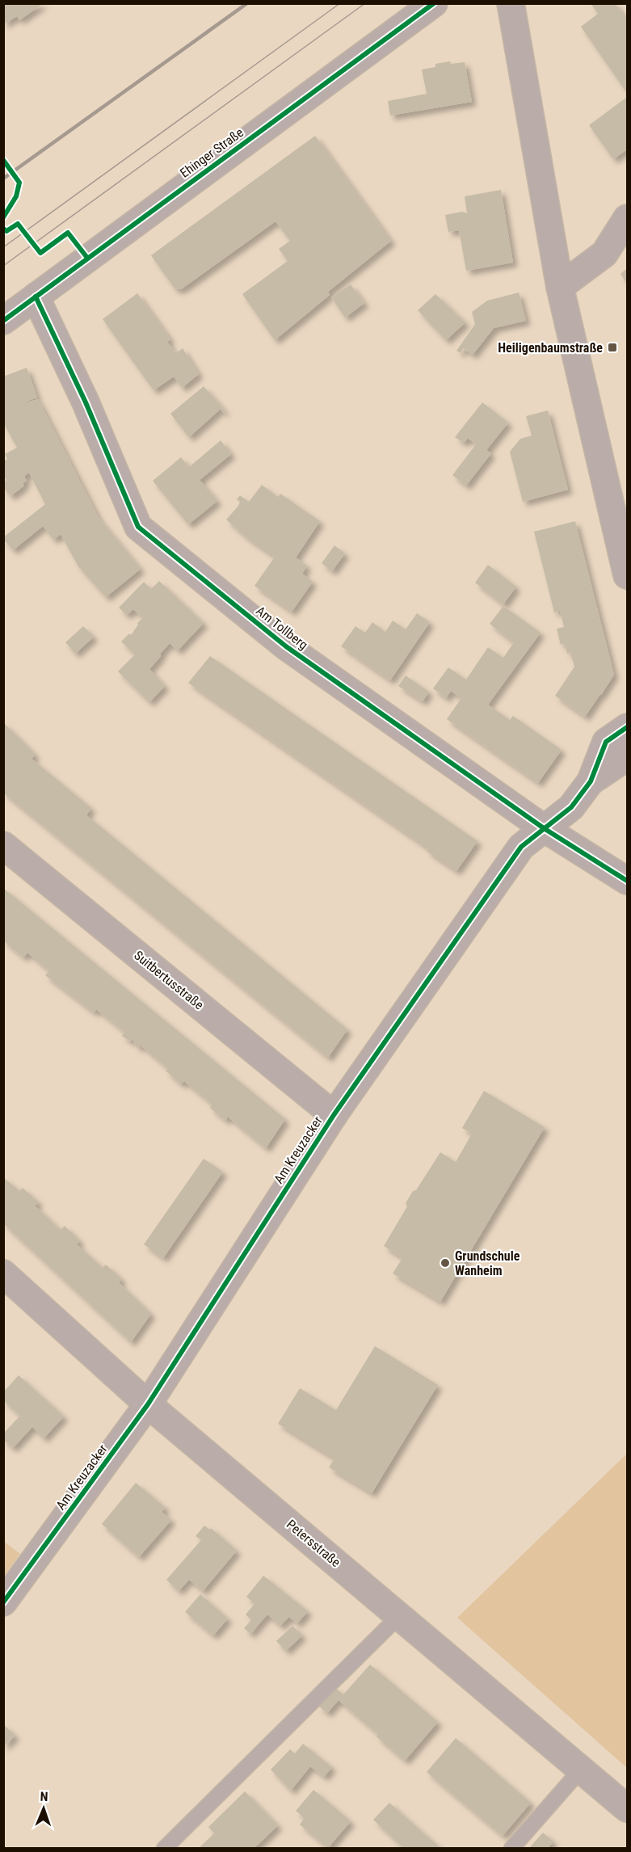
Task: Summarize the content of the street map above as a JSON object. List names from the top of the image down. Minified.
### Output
{"streets":{"street":["Ehinger Straße","Am Tollberg","Suitbertusstraße","Am Kreuzacker","Petersstraße"]},"crossings":[["Ehinger Straße","Am Tollberg"],["Am Tollberg","Am Kreuzacker"],["Suitbertusstraße","Am Kreuzacker"],["Am Kreuzacker","Petersstraße"]],"places":{"transit":["Heiligenbaumstraße"],"other":["Grundschule Wanheim"]},"north":"top"}
